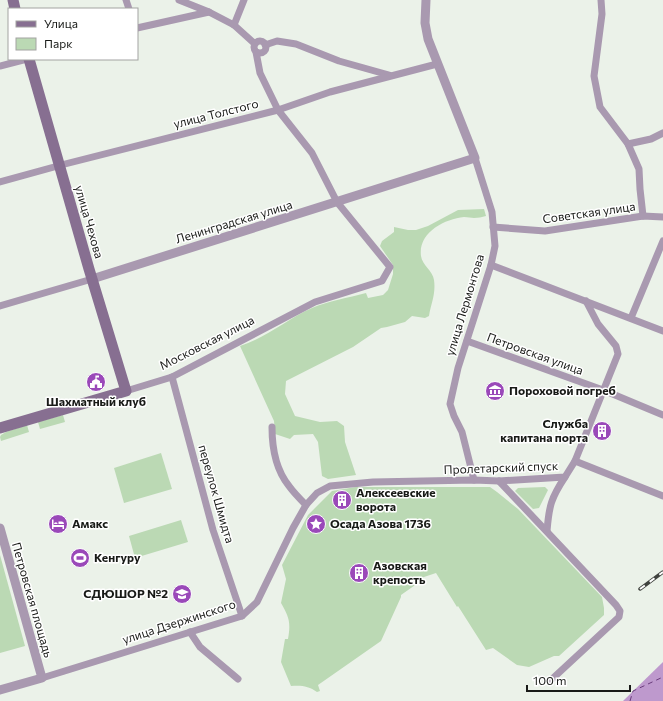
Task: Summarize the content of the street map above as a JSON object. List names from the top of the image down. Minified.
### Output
{"streets":{"main road":["улица Чехова","Московская улица"],"street":["улица Толстого","Советская улица","Ленинградская улица","улица Лермонтова","Петровская улица","Пролетарский спуск","переулок Шмидта","Петровская площадь","улица Дзержинского"]},"crossings":[["улица Толстого","улица Чехова"],["улица Толстого","улица Лермонтова"],["Советская улица","улица Лермонтова"],["улица Чехова","Ленинградская улица"],["улица Чехова","Московская улица"],["Ленинградская улица","улица Лермонтова"],["Ленинградская улица","Московская улица"],["улица Лермонтова","Петровская улица"],["улица Лермонтова","Пролетарский спуск"],["Московская улица","переулок Шмидта"],["Пролетарский спуск","улица Дзержинского"],["переулок Шмидта","улица Дзержинского"],["Петровская площадь","улица Дзержинского"]],"places":{"public building":["Шахматный клуб"],"museum":["Пороховой погреб"],"building":["Служба капитана порта","Алексеевские ворота","Азовская крепость"],"hotel":["Амакс"],"place":["Осада Азова 1736"],"sports":["Кенгуру"],"school or university":["СДЮШОР №2"]},"legend":["Улица","Парк"],"scale_bar":"100 m"}
